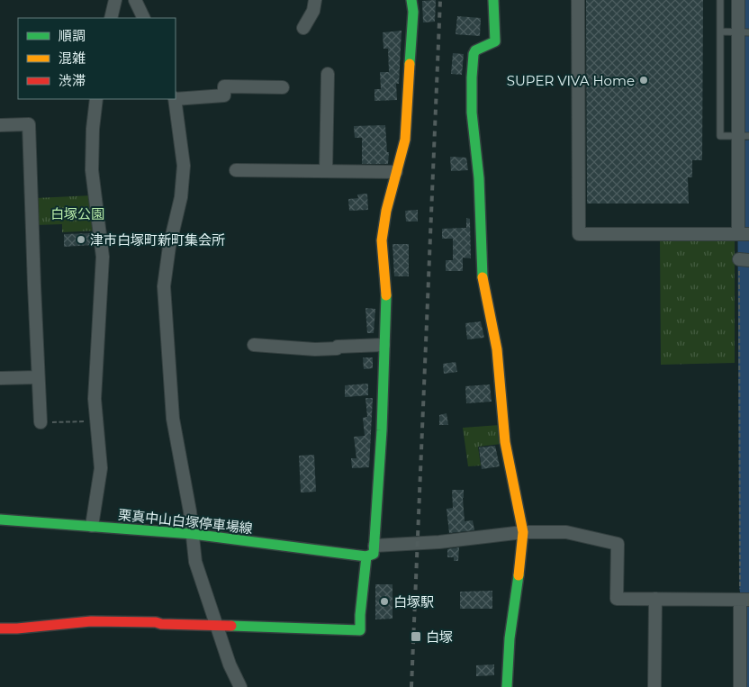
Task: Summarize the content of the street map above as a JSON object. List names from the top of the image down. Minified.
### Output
{"streets":{"street":["栗真中山白塚停車場線"]},"parks":["白塚公園"],"places":{"other":["SUPER VIVA Home","津市白塚町新町集会所","白塚駅"],"transit":["白塚"]},"legend":["順調","混雑","渋滞"]}
